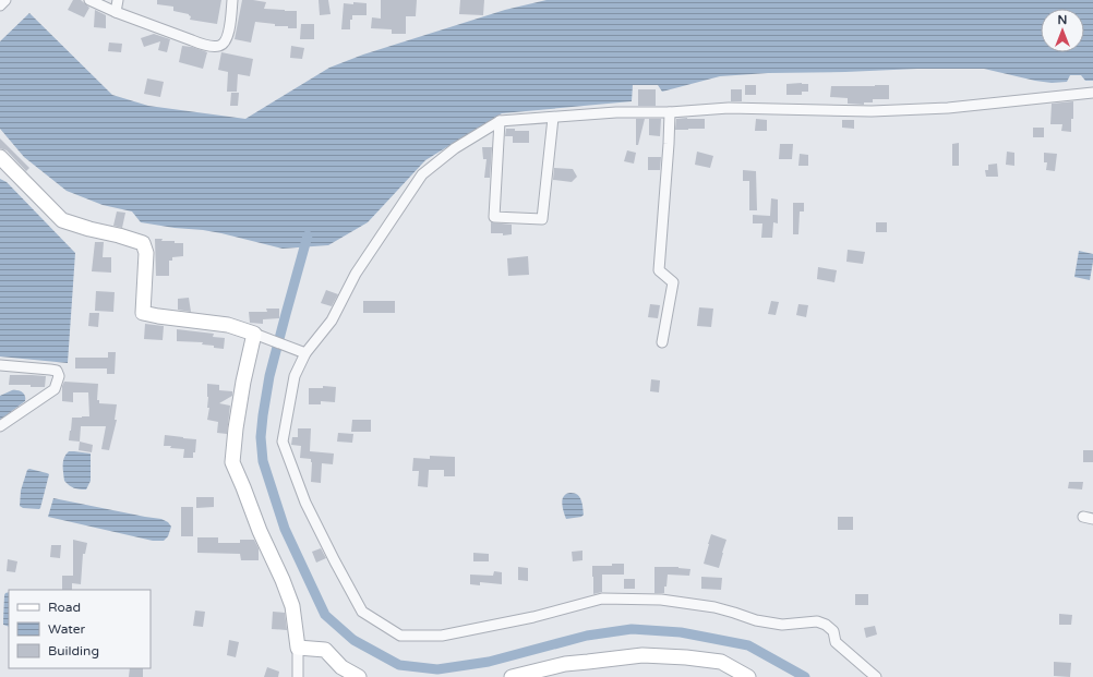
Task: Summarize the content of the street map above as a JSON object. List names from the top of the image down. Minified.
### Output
{"legend":["Road","Water","Building"],"north":"top"}
